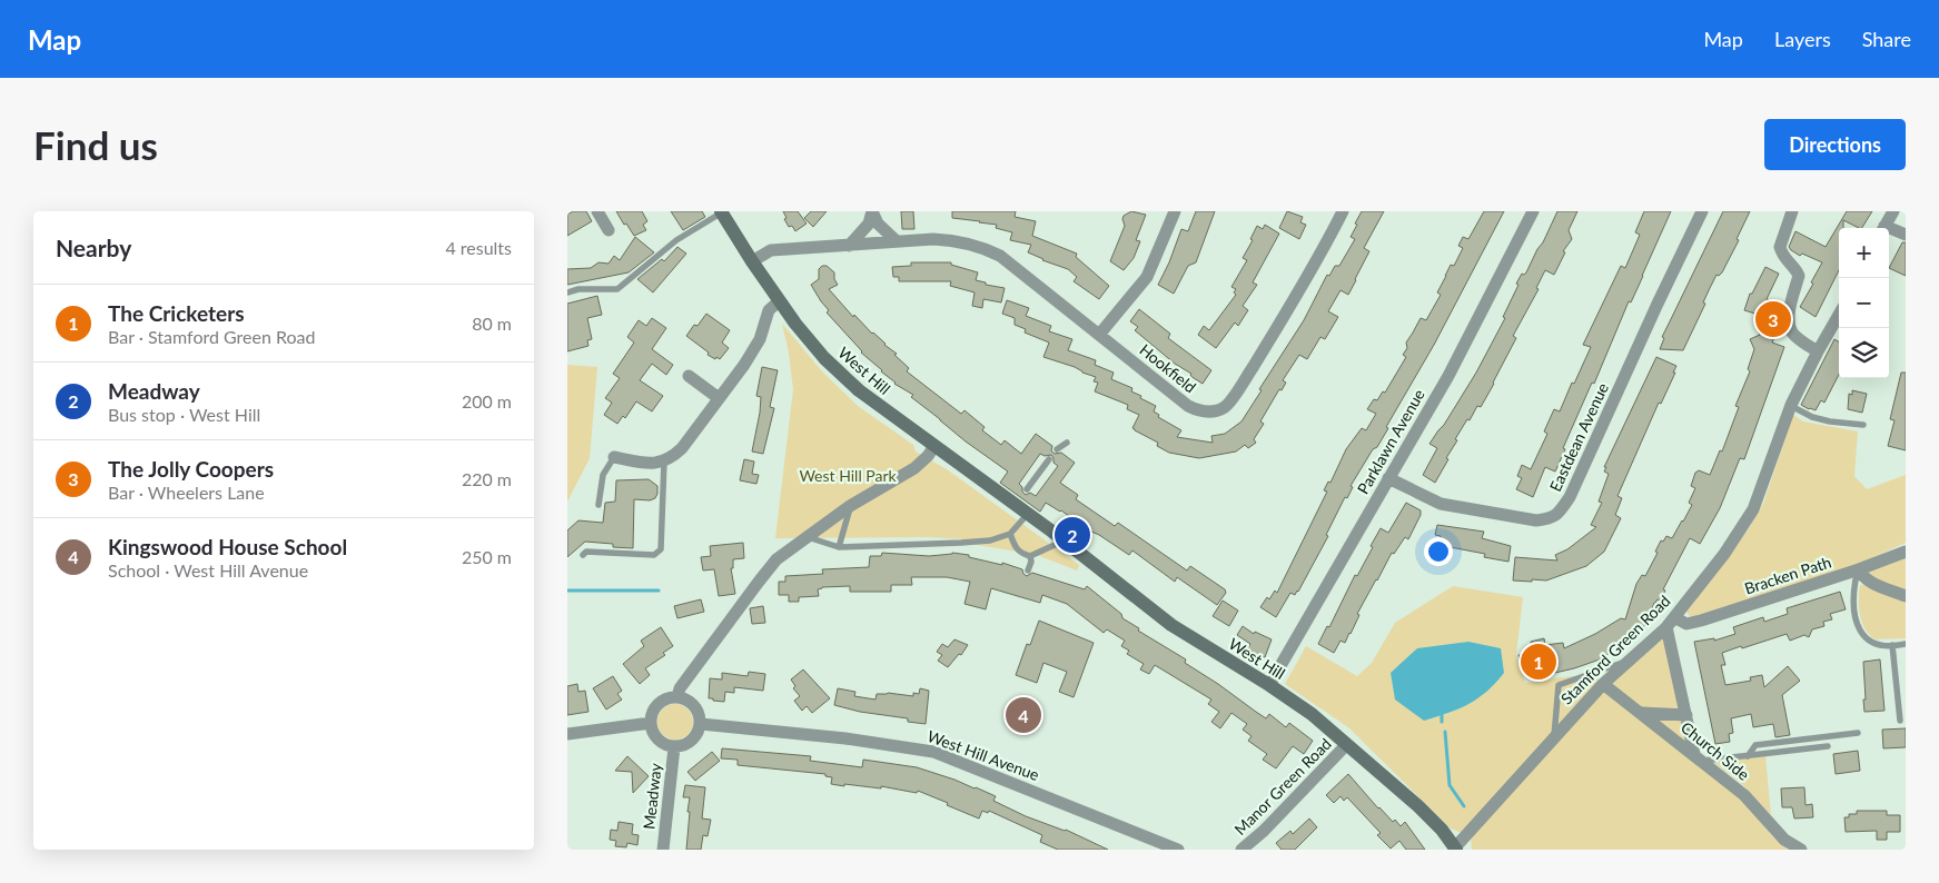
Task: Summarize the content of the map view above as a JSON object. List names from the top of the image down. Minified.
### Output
{"streets":{"main road":["West Hill"],"street":["Hookfield","Eastdean Avenue","Parklawn Avenue","Bracken Path","Stamford Green Road","Church Side","West Hill Avenue","Manor Green Road","Meadway"]},"crossings":[["Hookfield","West Hill"],["West Hill","Parklawn Avenue"],["West Hill","Stamford Green Road"],["West Hill","Manor Green Road"],["Eastdean Avenue","Parklawn Avenue"],["Bracken Path","Stamford Green Road"],["Stamford Green Road","Church Side"],["West Hill Avenue","Meadway"]],"parks":["West Hill Park"],"page":{"header":"Map","nav":["Map","Layers","Share"],"buttons":"Directions","title":"Find us","heading":["Nearby","4 results"],"map_buttons":["+","−"],"list":[{"mark":"1","name":"The Cricketers","note":"Bar · Stamford Green Road","value":"80 m"},{"mark":"2","name":"Meadway","note":"Bus stop · West Hill","value":"200 m"},{"mark":"3","name":"The Jolly Coopers","note":"Bar · Wheelers Lane","value":"220 m"},{"mark":"4","name":"Kingswood House School","note":"School · West Hill Avenue","value":"250 m"}],"pins":["3","2","1","4"]}}
